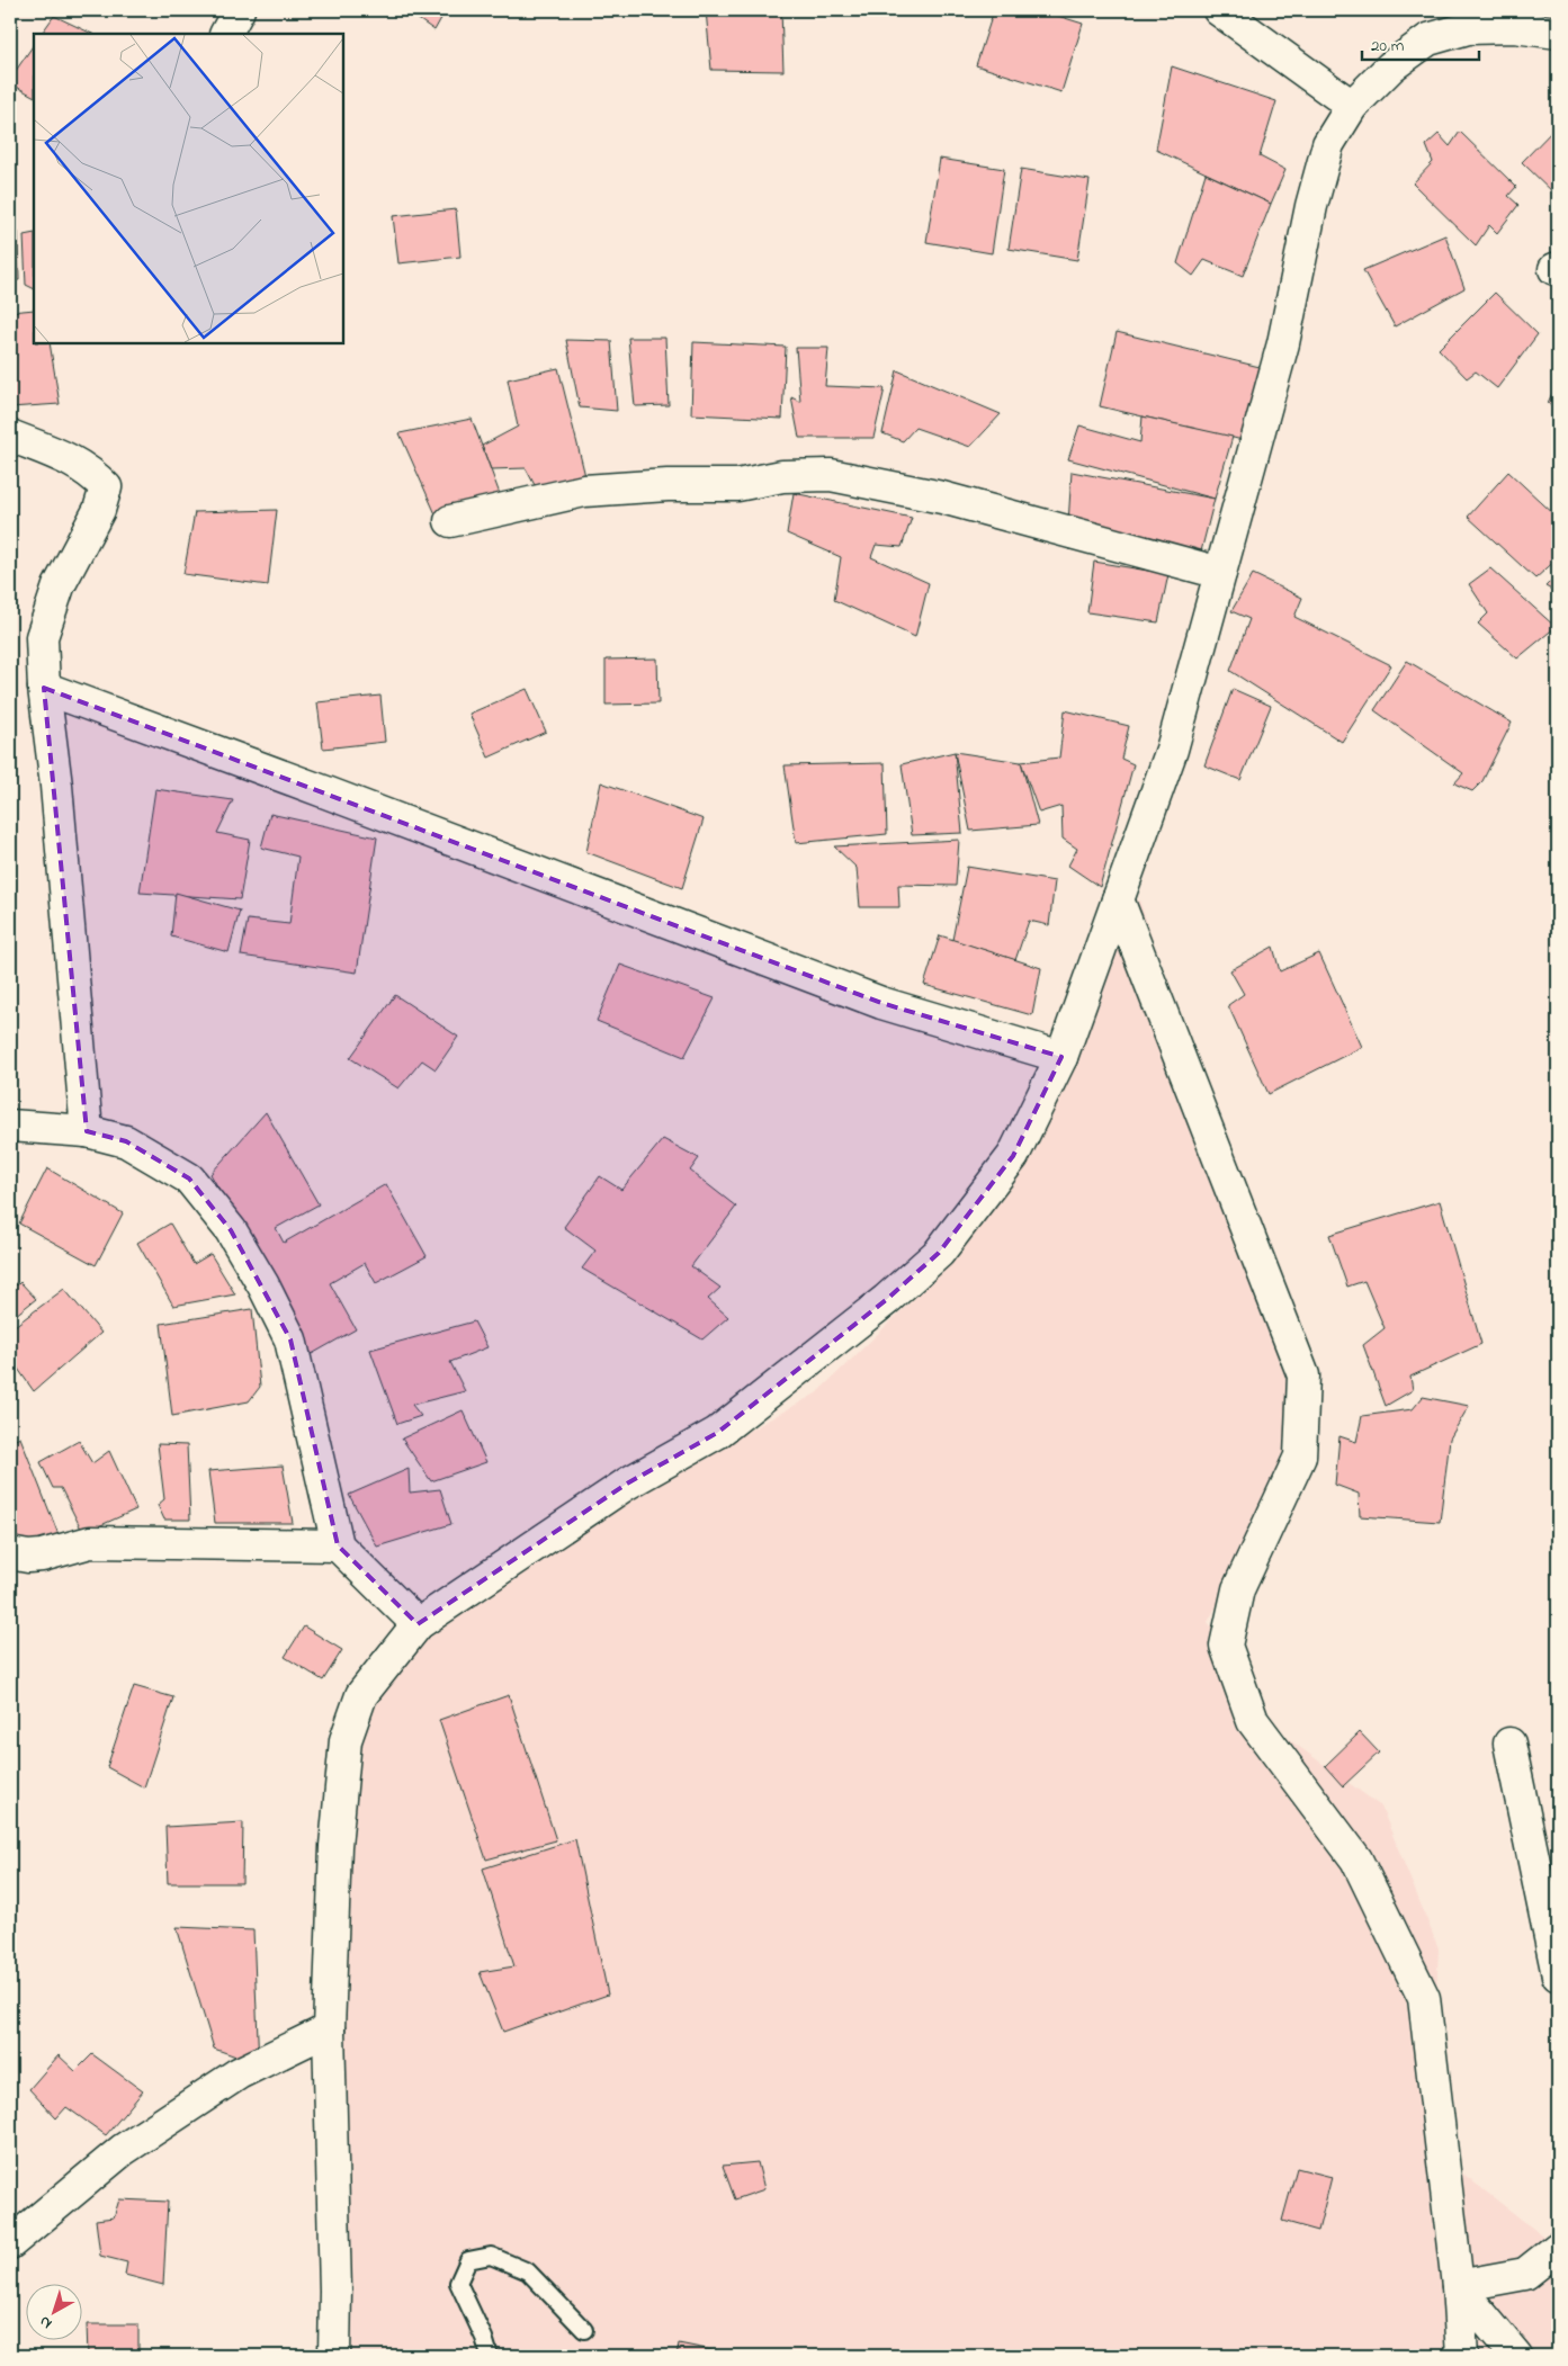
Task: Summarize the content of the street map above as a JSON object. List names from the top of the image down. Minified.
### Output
{"scale_bar":"20 m","north":"bottom left"}
